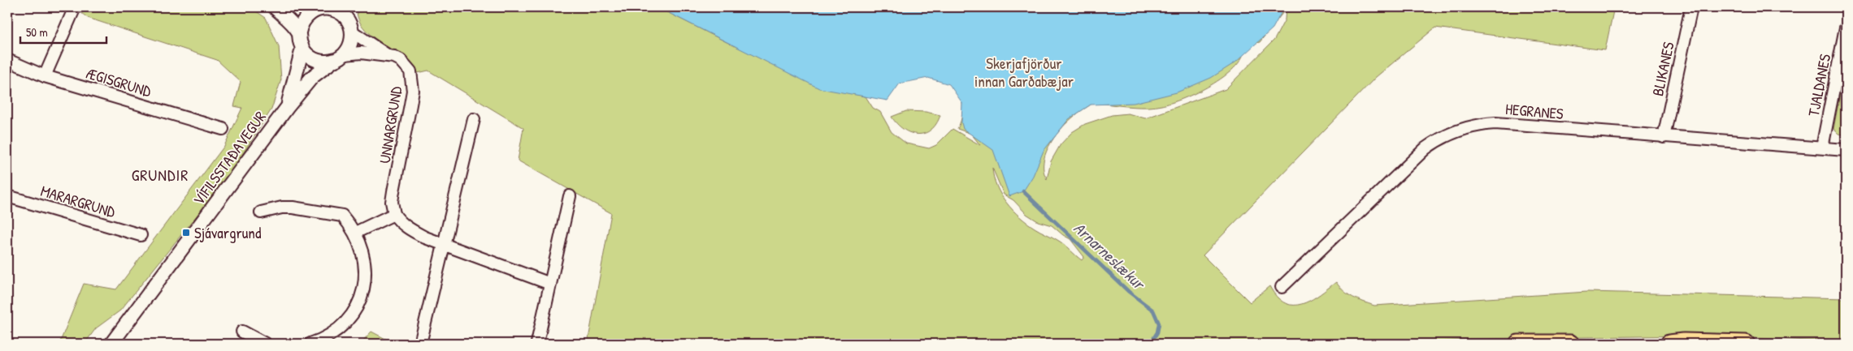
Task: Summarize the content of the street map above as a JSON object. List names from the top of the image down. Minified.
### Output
{"streets":{"street":["BLIKANES","ÆGISGRUND","TJALDANES","HEGRANES","UNNARGRUND","VÍFILSSTAÐAVEGUR","MARARGRUND"]},"crossings":[["BLIKANES","HEGRANES"],["TJALDANES","HEGRANES"],["UNNARGRUND","VÍFILSSTAÐAVEGUR"]],"districts":["GRUNDIR"],"water":["Arnarneslækur"],"parks":["Skerjafjörður innan Garðabæjar"],"places":{"transit":["Sjávargrund"]},"scale_bar":"50 m"}
